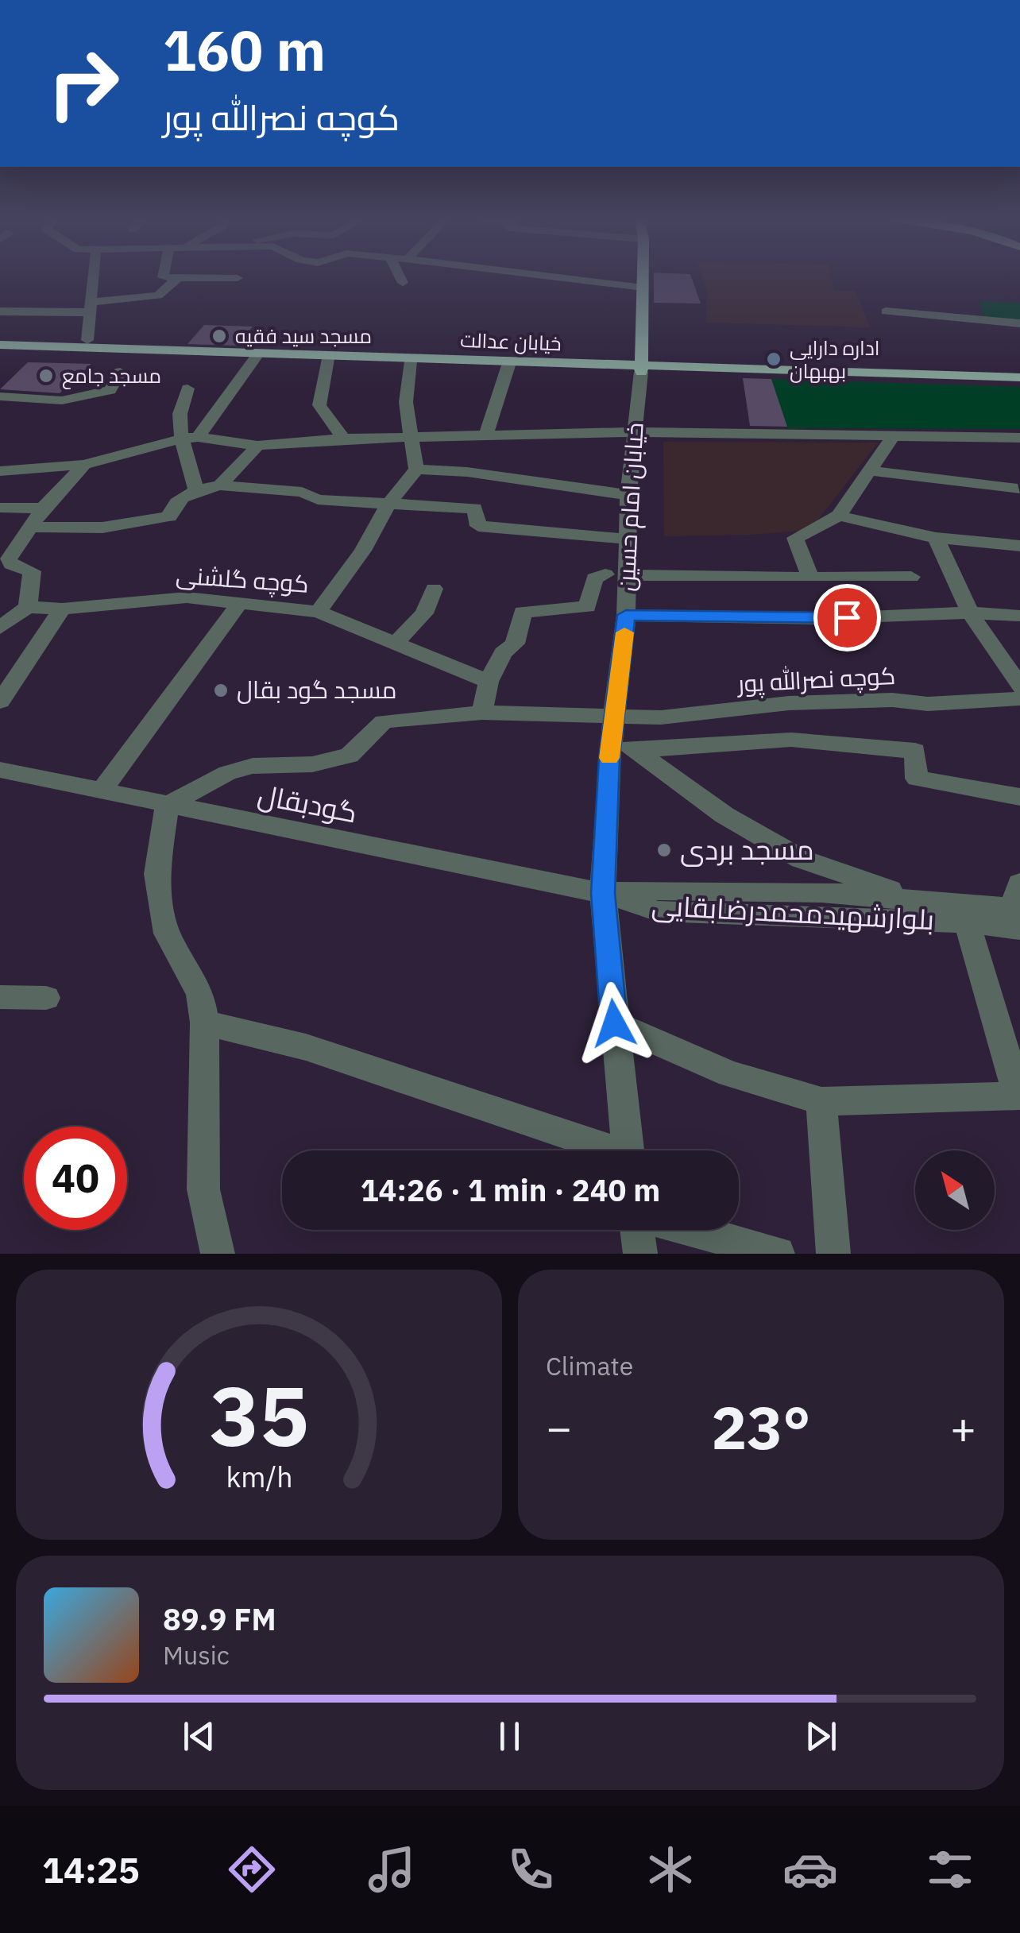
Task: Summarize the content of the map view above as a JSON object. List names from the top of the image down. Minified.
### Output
{"streets":{"main road":["خیابان عدالت"],"street":["خیابان امام حسین","کوچه گلشنی","کوچه نصرالله پور","گودبقال","بلوارشهیدمحمدرضابقایی"]},"crossings":[["خیابان عدالت","خیابان امام حسین"],["خیابان امام حسین","کوچه نصرالله پور"],["خیابان امام حسین","گودبقال"],["خیابان امام حسین","بلوارشهیدمحمدرضابقایی"],["گودبقال","بلوارشهیدمحمدرضابقایی"]],"places":["مسجد سید فقیه","اداره دارایی بهبهان","مسجد جامع","مسجد گود بقال","مسجد بردی"],"north":"top left","page":{"turn":["160 m","کوچه نصرالله پور"],"limit":"40","trip":"14:26 · 1 min · 240 m","tile":"Climate","heat":["−","23°","+"],"song":["89.9 FM","Music"],"tabs":"14:25","gauge":["35","km/h"]}}
